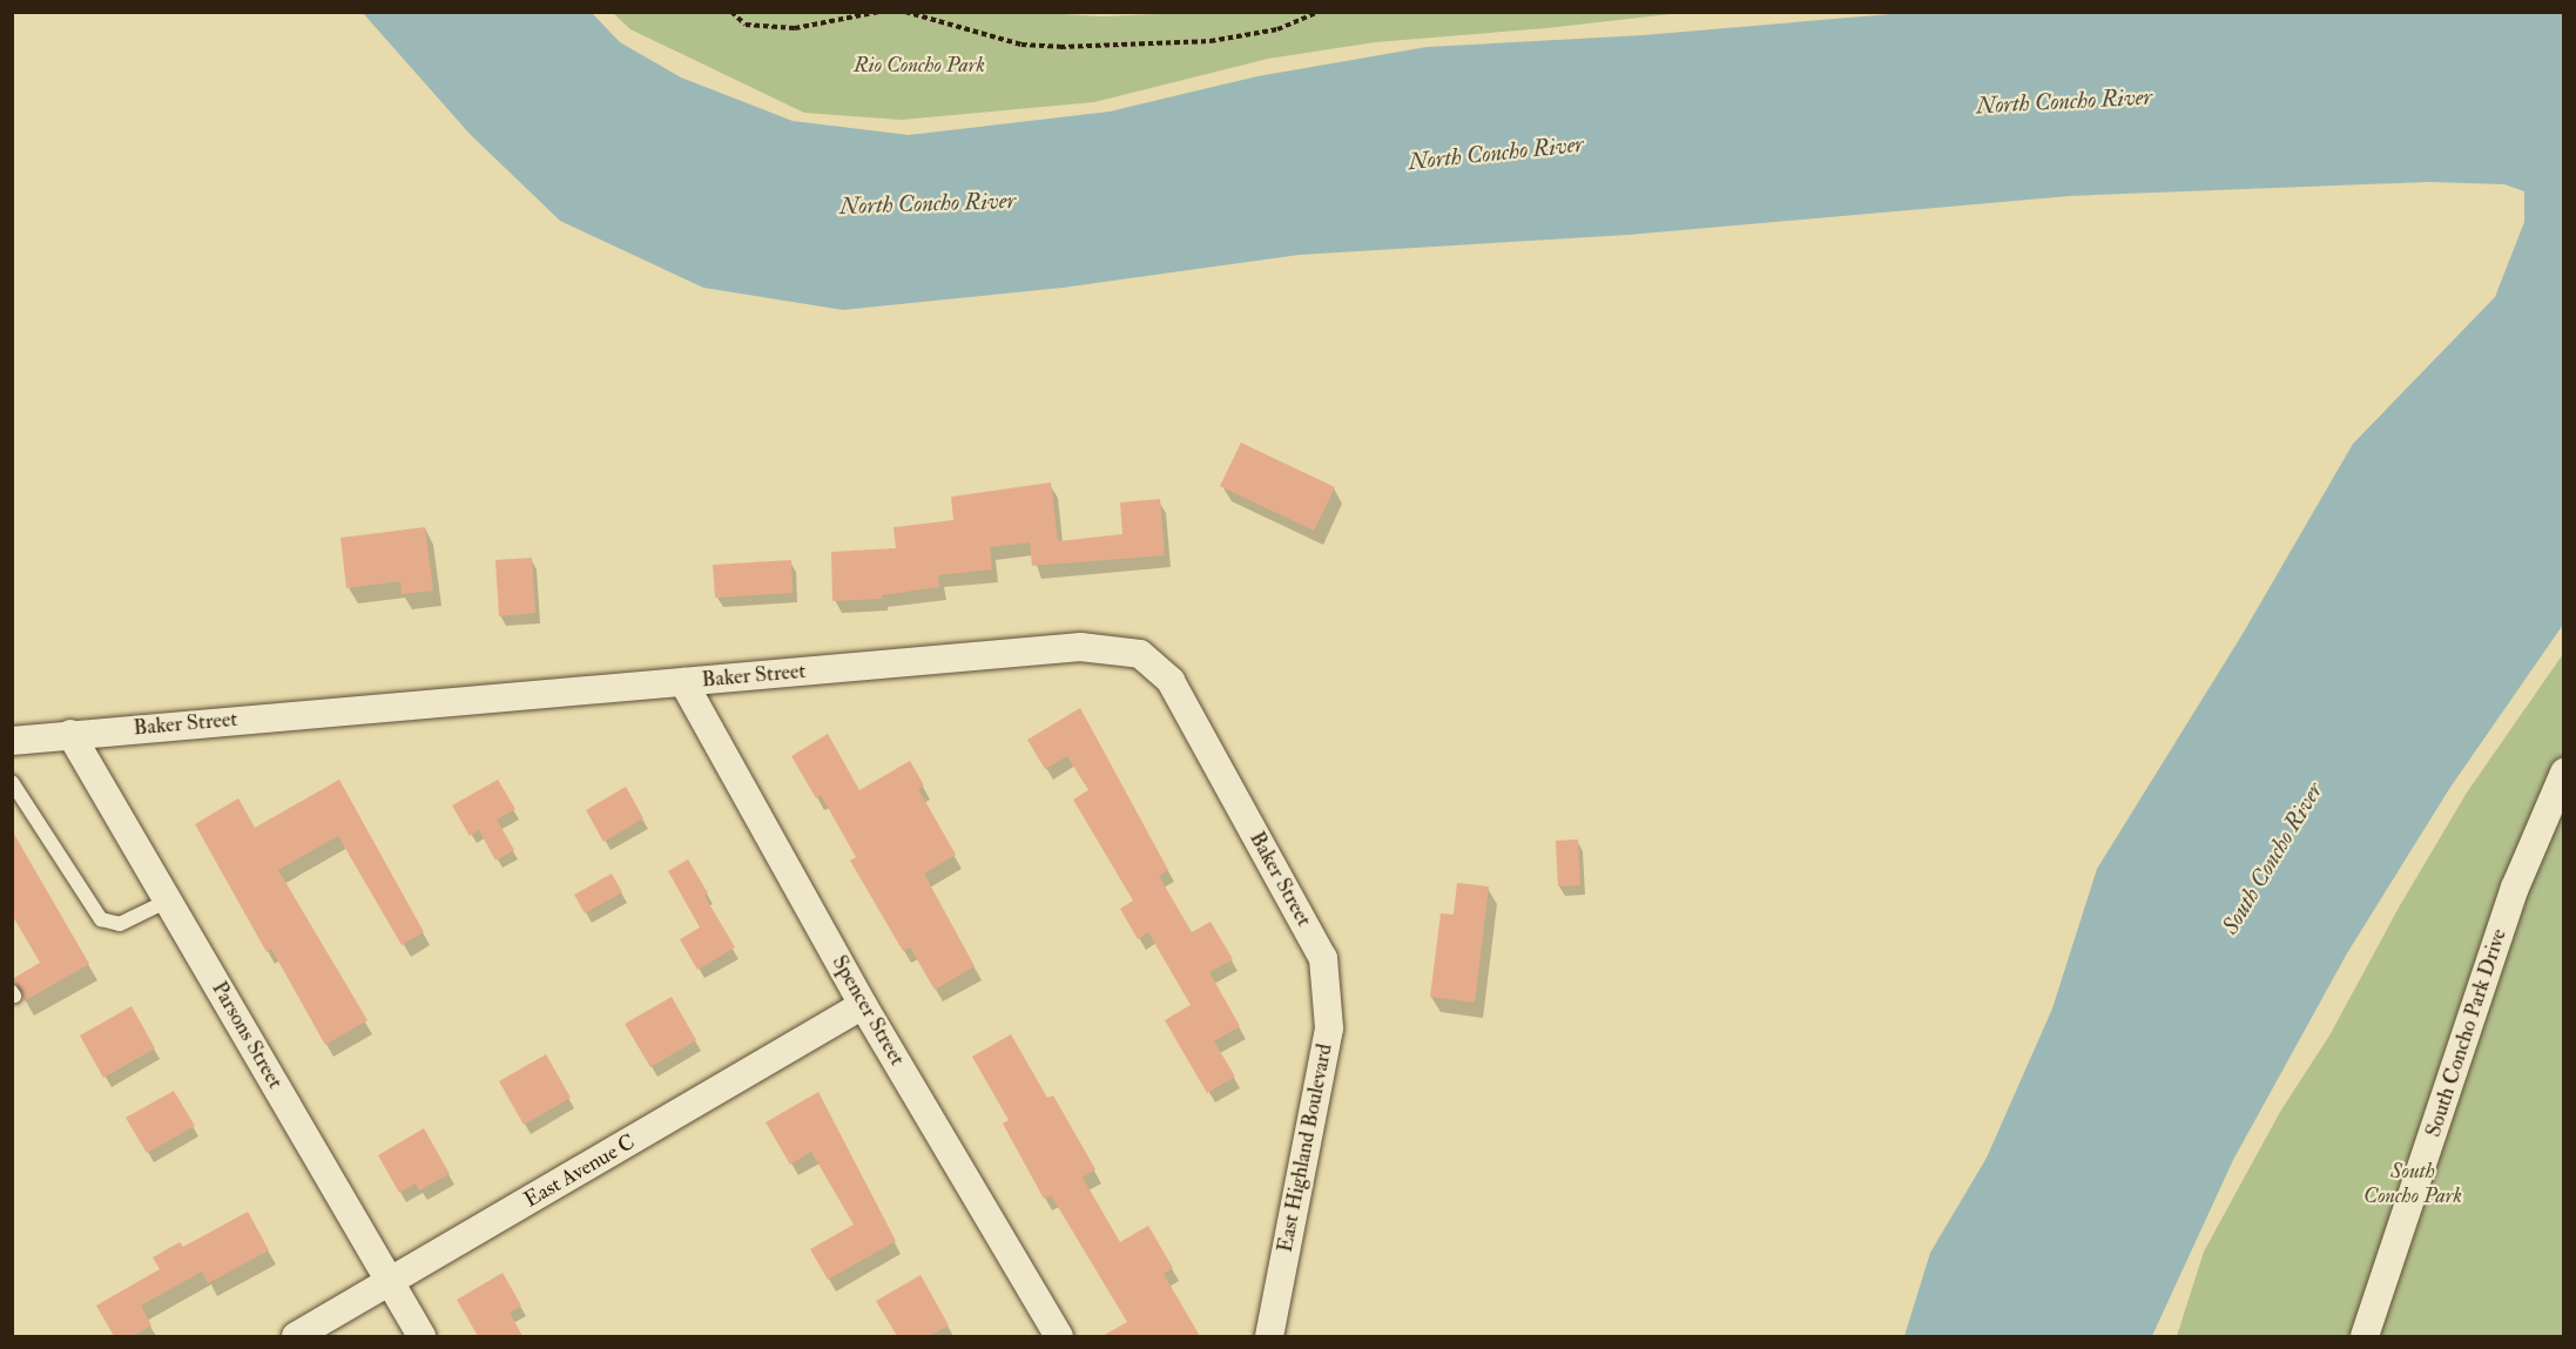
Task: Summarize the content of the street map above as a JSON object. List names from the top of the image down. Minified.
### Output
{"streets":{"street":["Baker Street","Spencer Street","South Concho Park Drive","Parsons Street","East Highland Boulevard","East Avenue C"]},"crossings":[["Baker Street","Spencer Street"],["Baker Street","Parsons Street"],["Baker Street","East Highland Boulevard"],["Spencer Street","East Avenue C"],["Parsons Street","East Avenue C"]],"water":["North Concho River","South Concho River"],"parks":["Rio Concho Park","South Concho Park"]}
